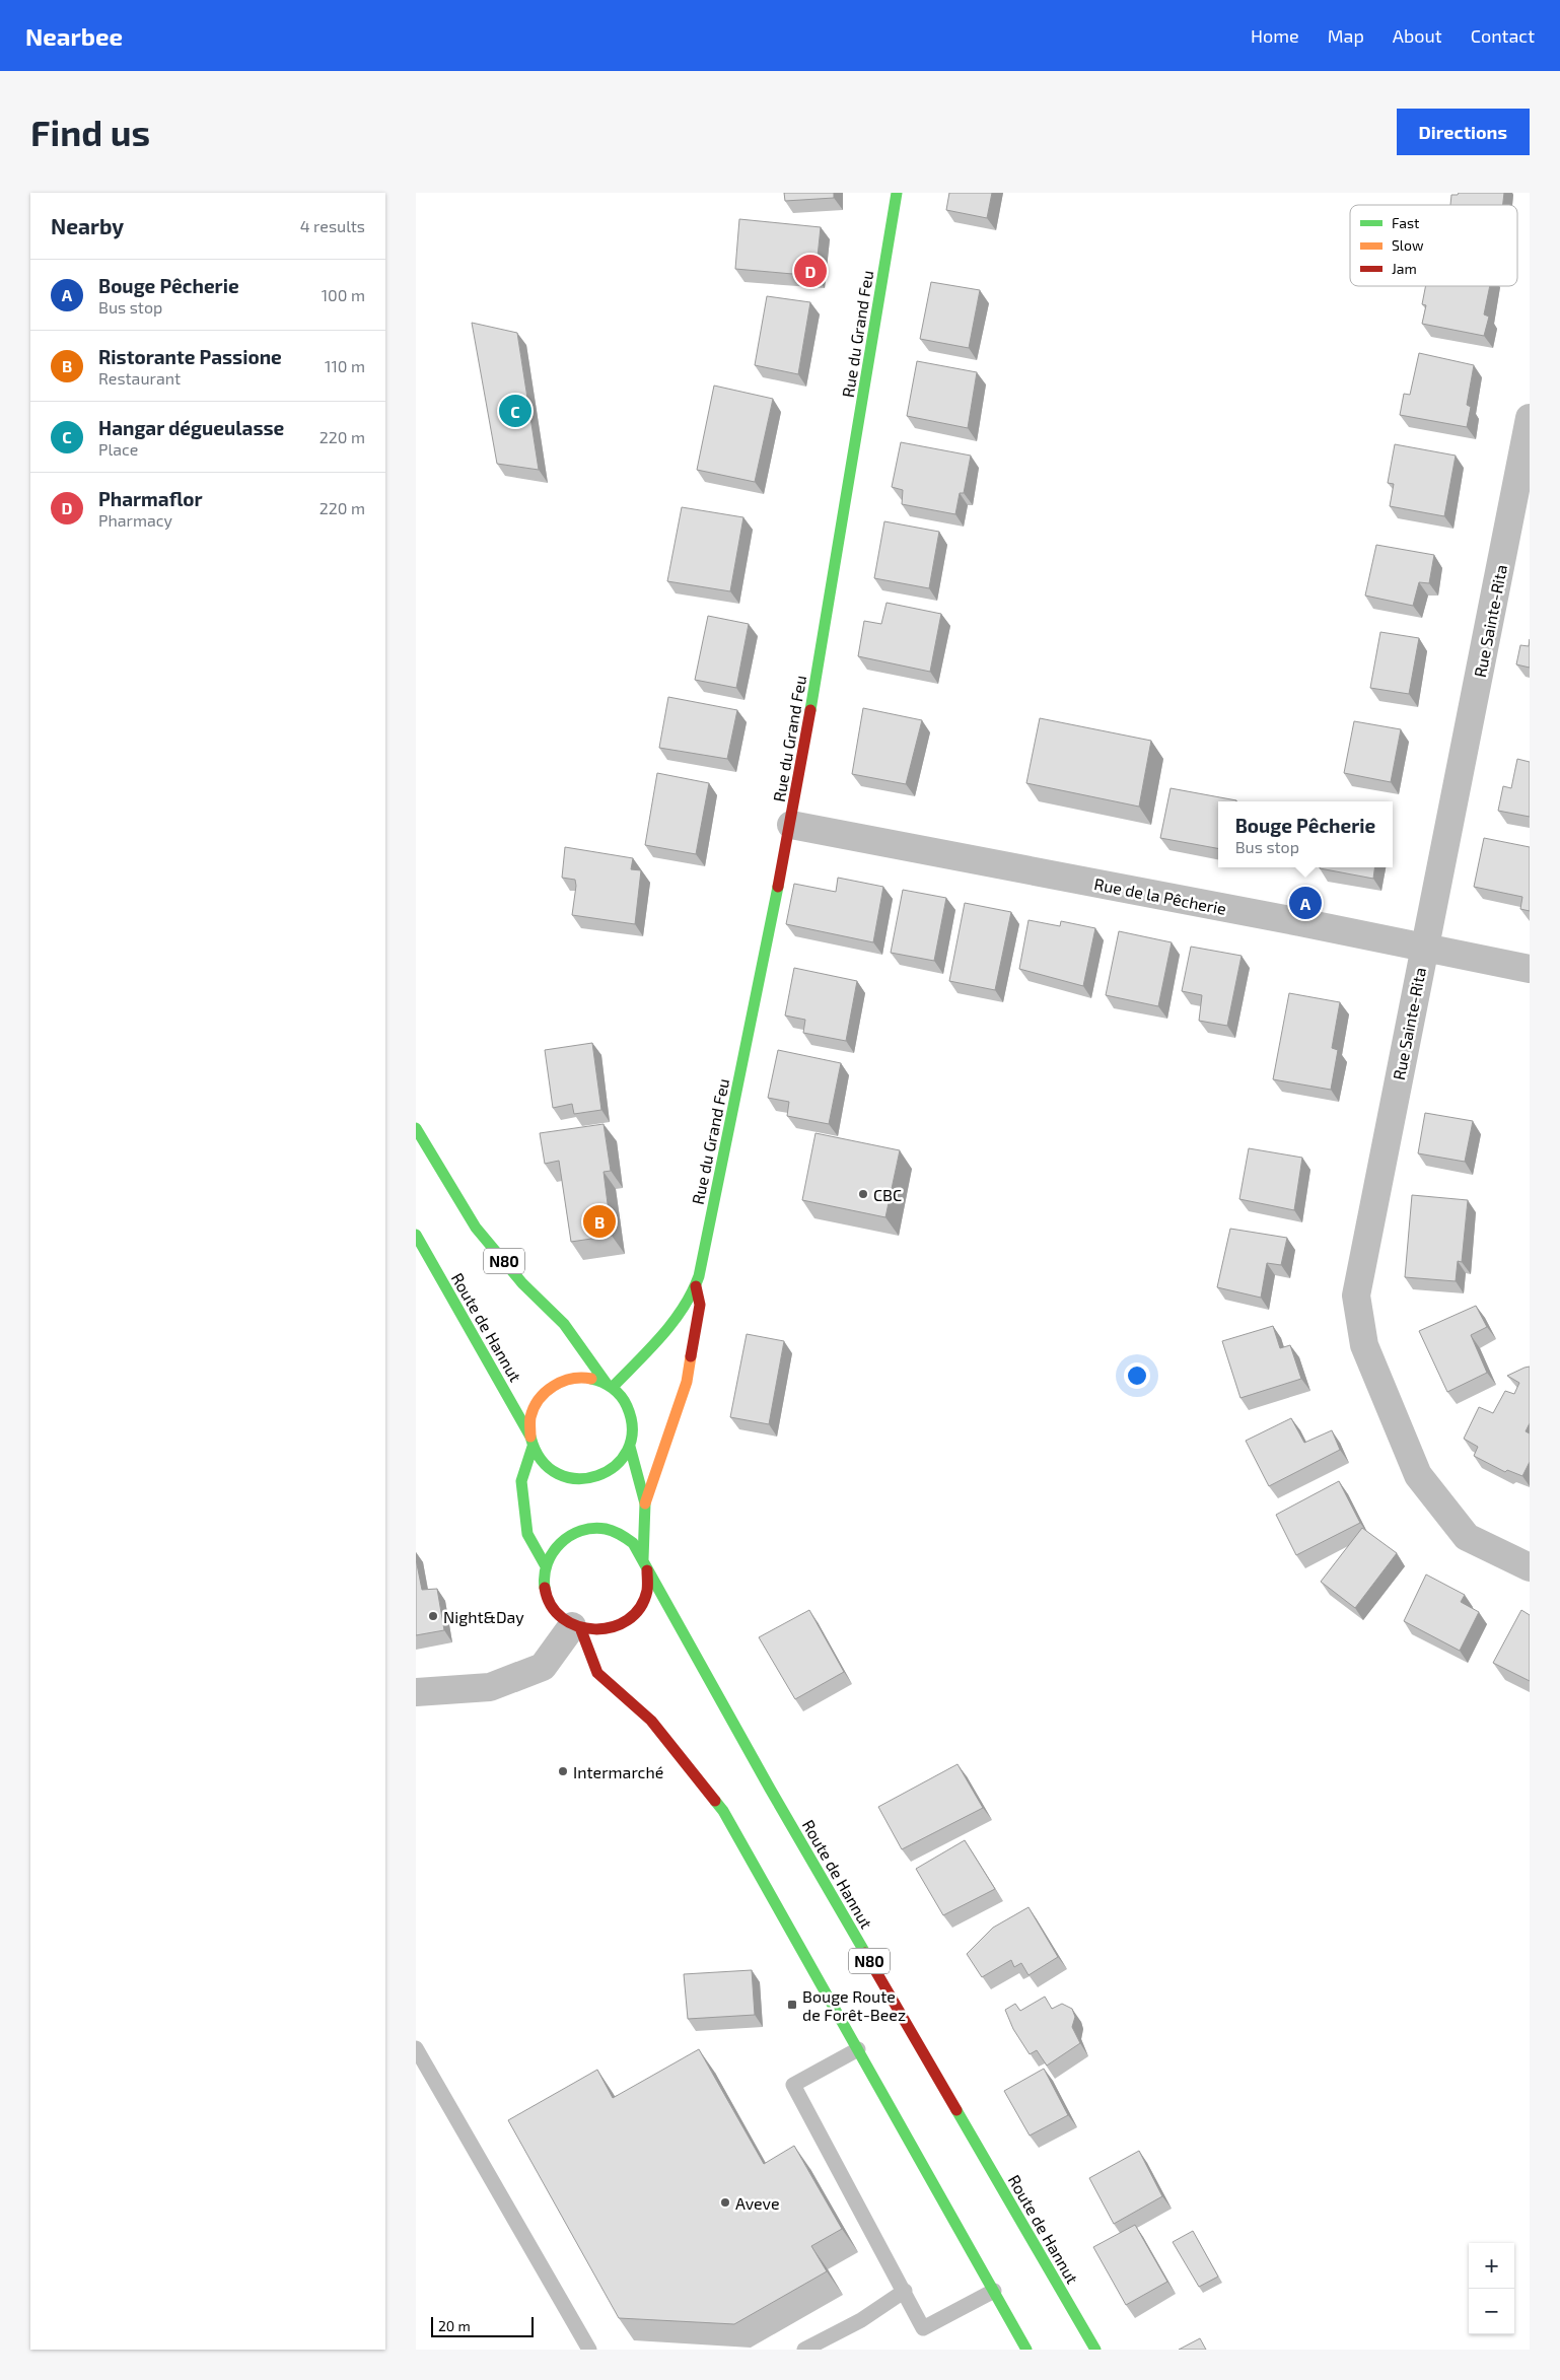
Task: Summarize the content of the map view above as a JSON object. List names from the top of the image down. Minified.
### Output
{"streets":{"main road":["Rue du Grand Feu","N80","Route de Hannut"],"street":["Rue Sainte-Rita","Rue de la Pêcherie"]},"crossings":[["Rue du Grand Feu","Rue de la Pêcherie"],["Rue du Grand Feu","N80"],["Rue du Grand Feu","Route de Hannut"],["Rue Sainte-Rita","Rue de la Pêcherie"],["N80","Route de Hannut"]],"places":{"other":["CBC","Night&Day","Intermarché","Aveve"],"transit":["Bouge Route de Forêt-Beez"]},"legend":["Fast","Slow","Jam"],"scale_bar":"20 m","page":{"header":"Nearbee","nav":["Home","Map","About","Contact"],"buttons":"Directions","title":"Find us","heading":["Nearby","4 results"],"pins":["D","C","A","B"],"list":[{"mark":"A","name":"Bouge Pêcherie","note":"Bus stop","value":"100 m"},{"mark":"B","name":"Ristorante Passione","note":"Restaurant","value":"110 m"},{"mark":"C","name":"Hangar dégueulasse","note":"Place","value":"220 m"},{"mark":"D","name":"Pharmaflor","note":"Pharmacy","value":"220 m"}],"popup":["Bouge Pêcherie","Bus stop"],"map_buttons":["+","−"],"scale":"20 m"}}
